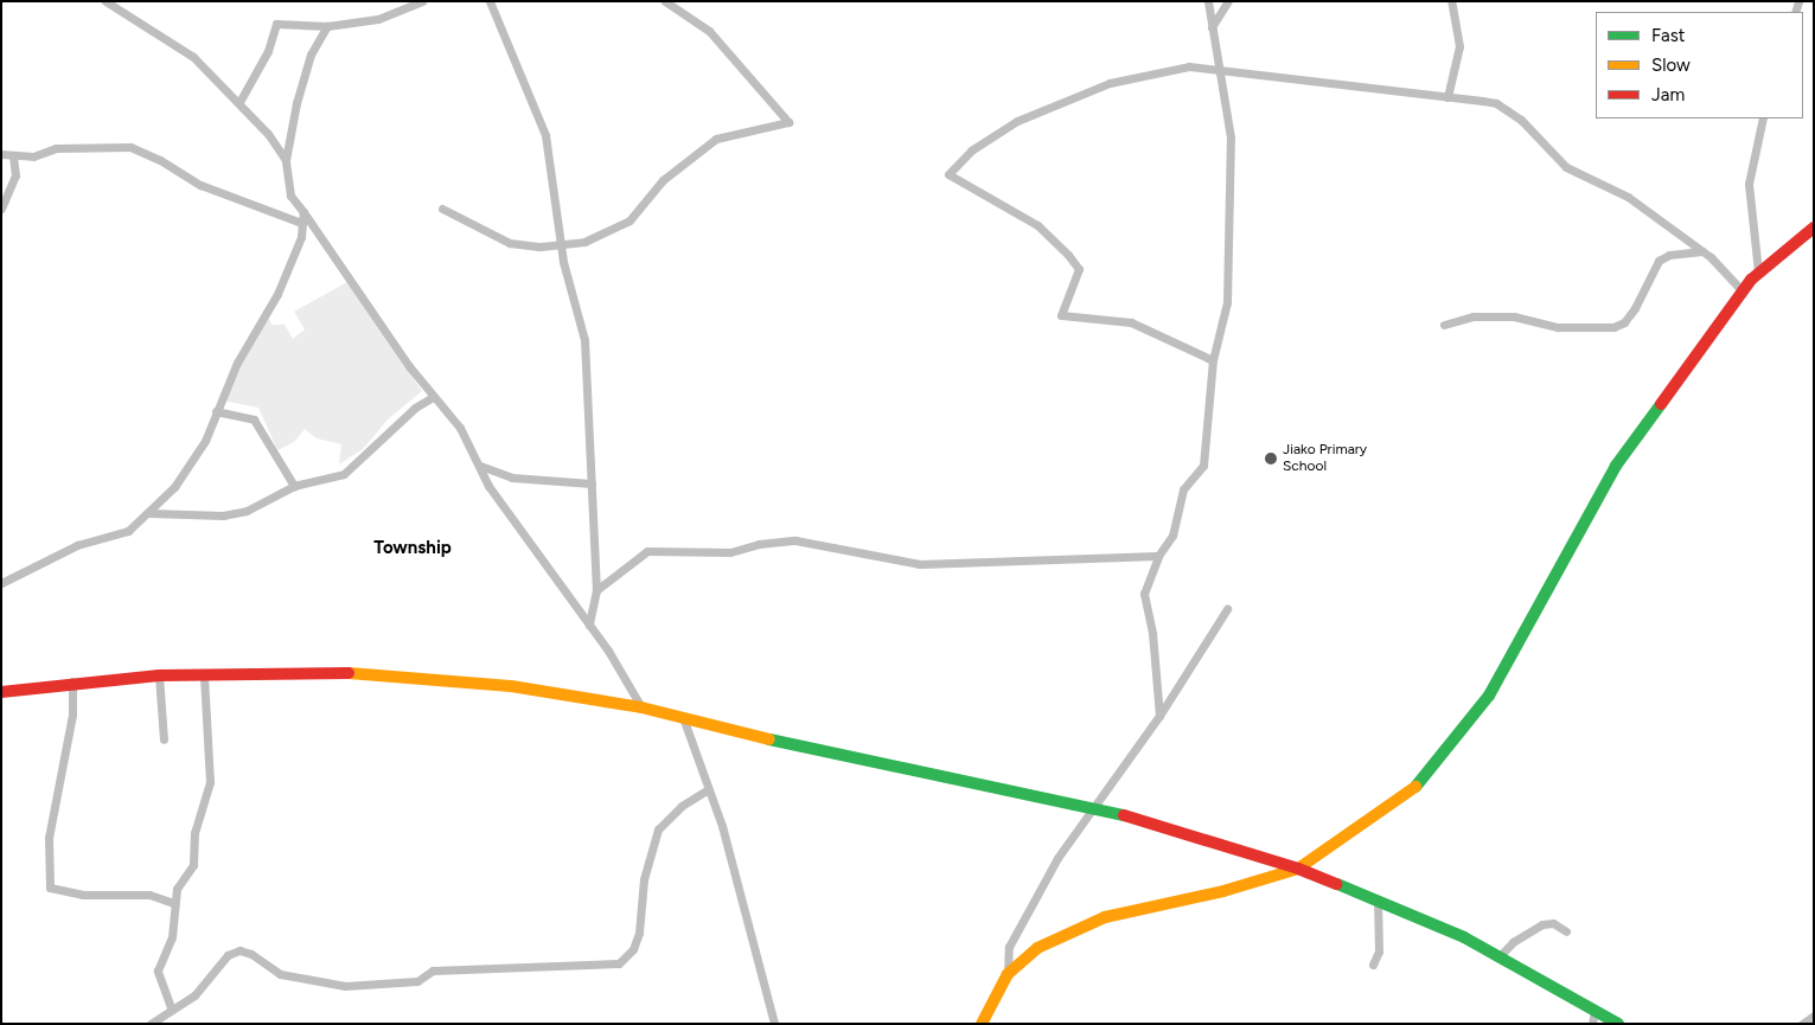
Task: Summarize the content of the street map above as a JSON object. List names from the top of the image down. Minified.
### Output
{"districts":["Township"],"places":["Jiako Primary School"],"legend":["Fast","Slow","Jam"]}
